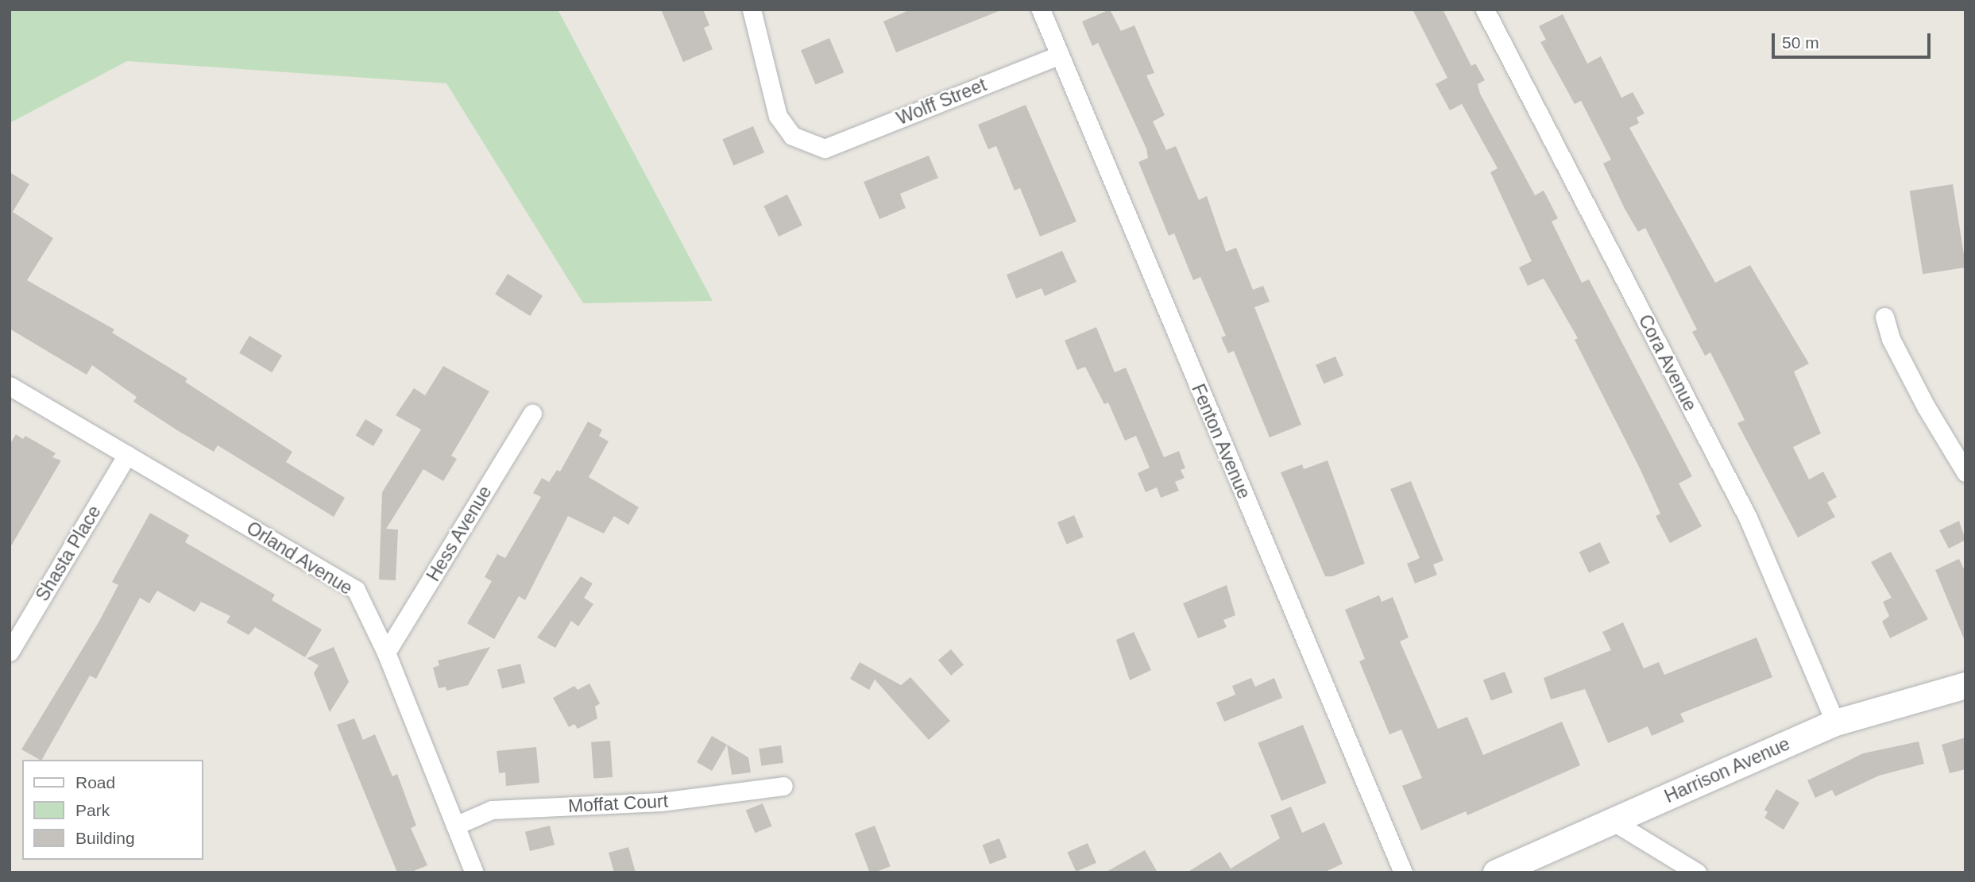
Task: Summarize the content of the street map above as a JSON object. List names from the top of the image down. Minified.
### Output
{"streets":{"main road":["Harrison Avenue"],"street":["Wolff Street","Cora Avenue","Fenton Avenue","Hess Avenue","Shasta Place","Orland Avenue","Moffat Court"]},"crossings":[["Wolff Street","Fenton Avenue"],["Cora Avenue","Harrison Avenue"],["Hess Avenue","Orland Avenue"],["Shasta Place","Orland Avenue"],["Orland Avenue","Moffat Court"]],"legend":["Road","Park","Building"],"scale_bar":"50 m"}
